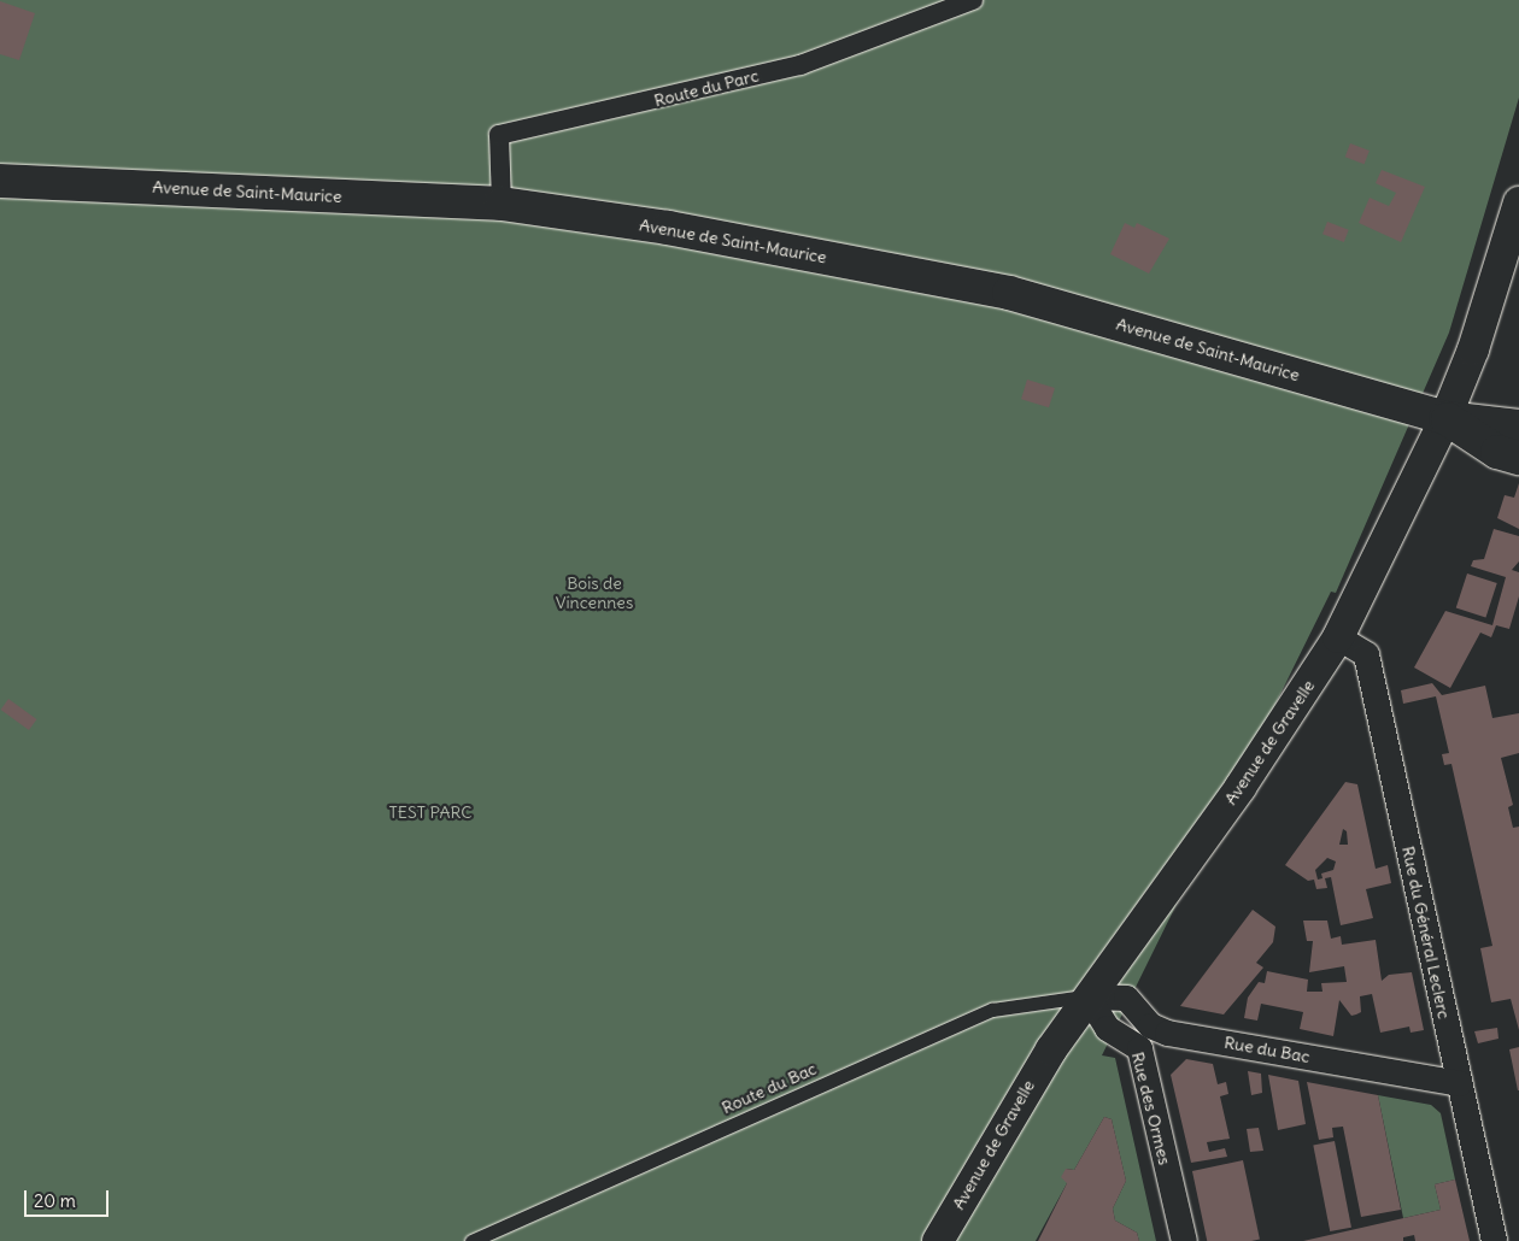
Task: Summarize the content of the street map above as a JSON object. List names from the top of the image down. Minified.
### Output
{"streets":{"main road":["Avenue de Saint-Maurice"],"street":["Route du Parc","Avenue de Gravelle","Rue du Général Leclerc","Rue du Bac","Rue des Ormes"],"lane":["Route du Bac"]},"crossings":[["Route du Parc","Avenue de Saint-Maurice"],["Avenue de Saint-Maurice","Avenue de Gravelle"],["Avenue de Gravelle","Rue du Général Leclerc"],["Avenue de Gravelle","Route du Bac"],["Avenue de Gravelle","Rue des Ormes"],["Rue du Général Leclerc","Rue du Bac"],["Route du Bac","Rue des Ormes"]],"parks":["Bois de Vincennes","TEST PARC"],"scale_bar":"20 m"}
